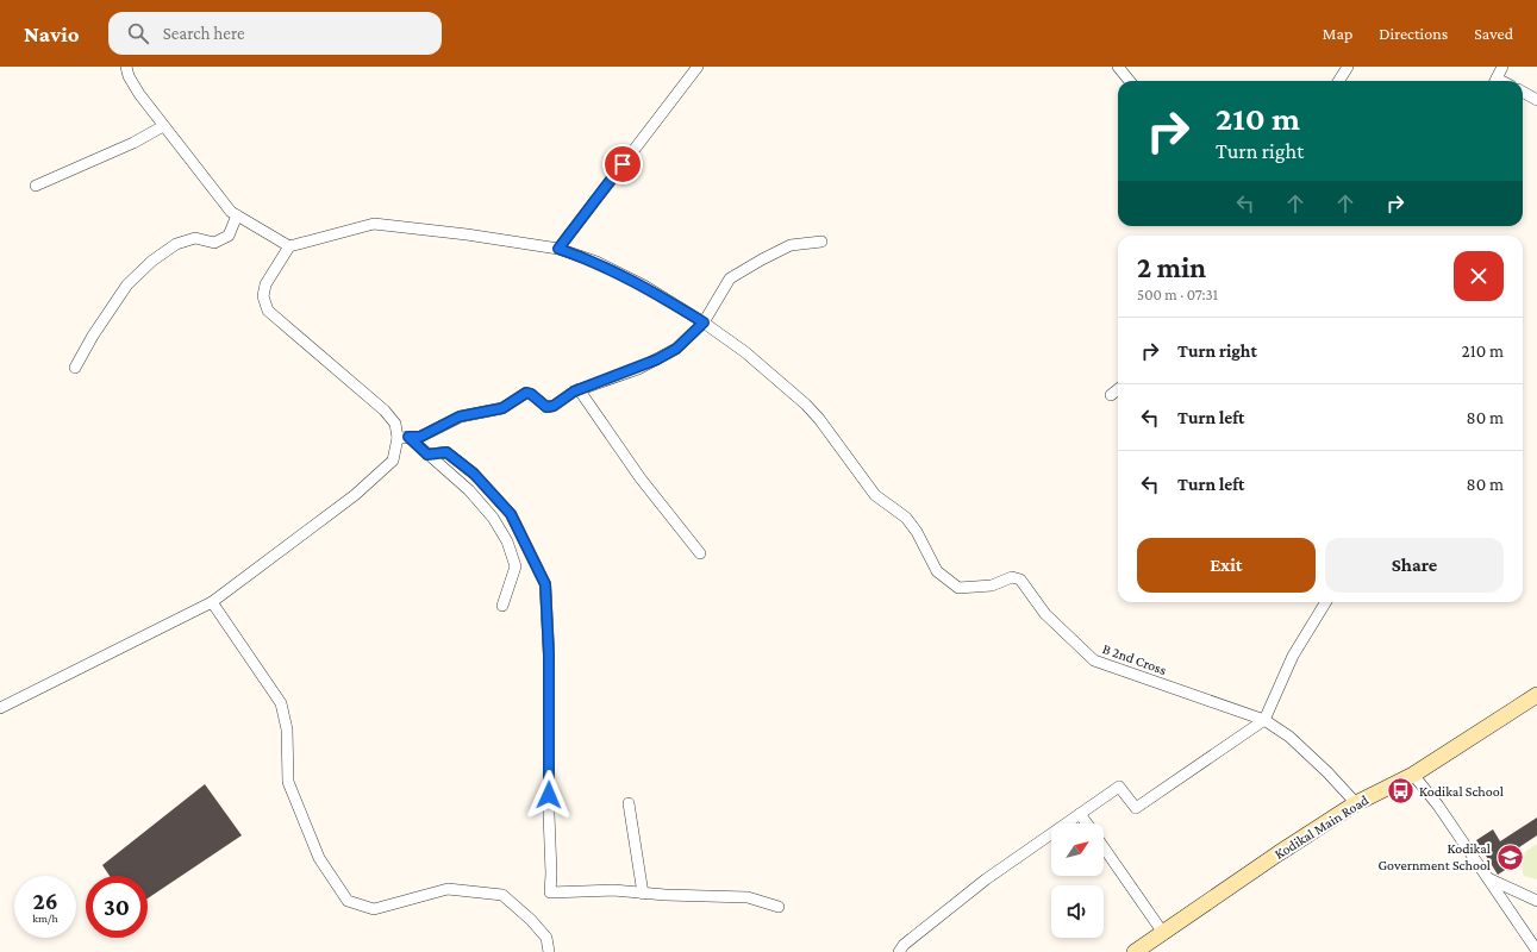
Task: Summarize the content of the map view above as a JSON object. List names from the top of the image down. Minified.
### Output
{"streets":{"street":["B 2nd Cross","Kodikal Main Road"]},"crossings":[["B 2nd Cross","Kodikal Main Road"]],"places":{"bus stop":["Kodikal School"],"school or university":["Kodikal Government School"]},"north":"top right","page":{"header":"Navio","search":"Search here","nav":["Map","Directions","Saved"],"turn":["210 m","Turn right"],"heading":["2 min","500 m · 07:31"],"list":[{"name":"Turn right","value":"210 m"},{"name":"Turn left","value":"80 m"},{"name":"Turn left","value":"80 m"}],"buttons":["Exit","Share"],"speed":"26 km/h","limit":"30"}}
